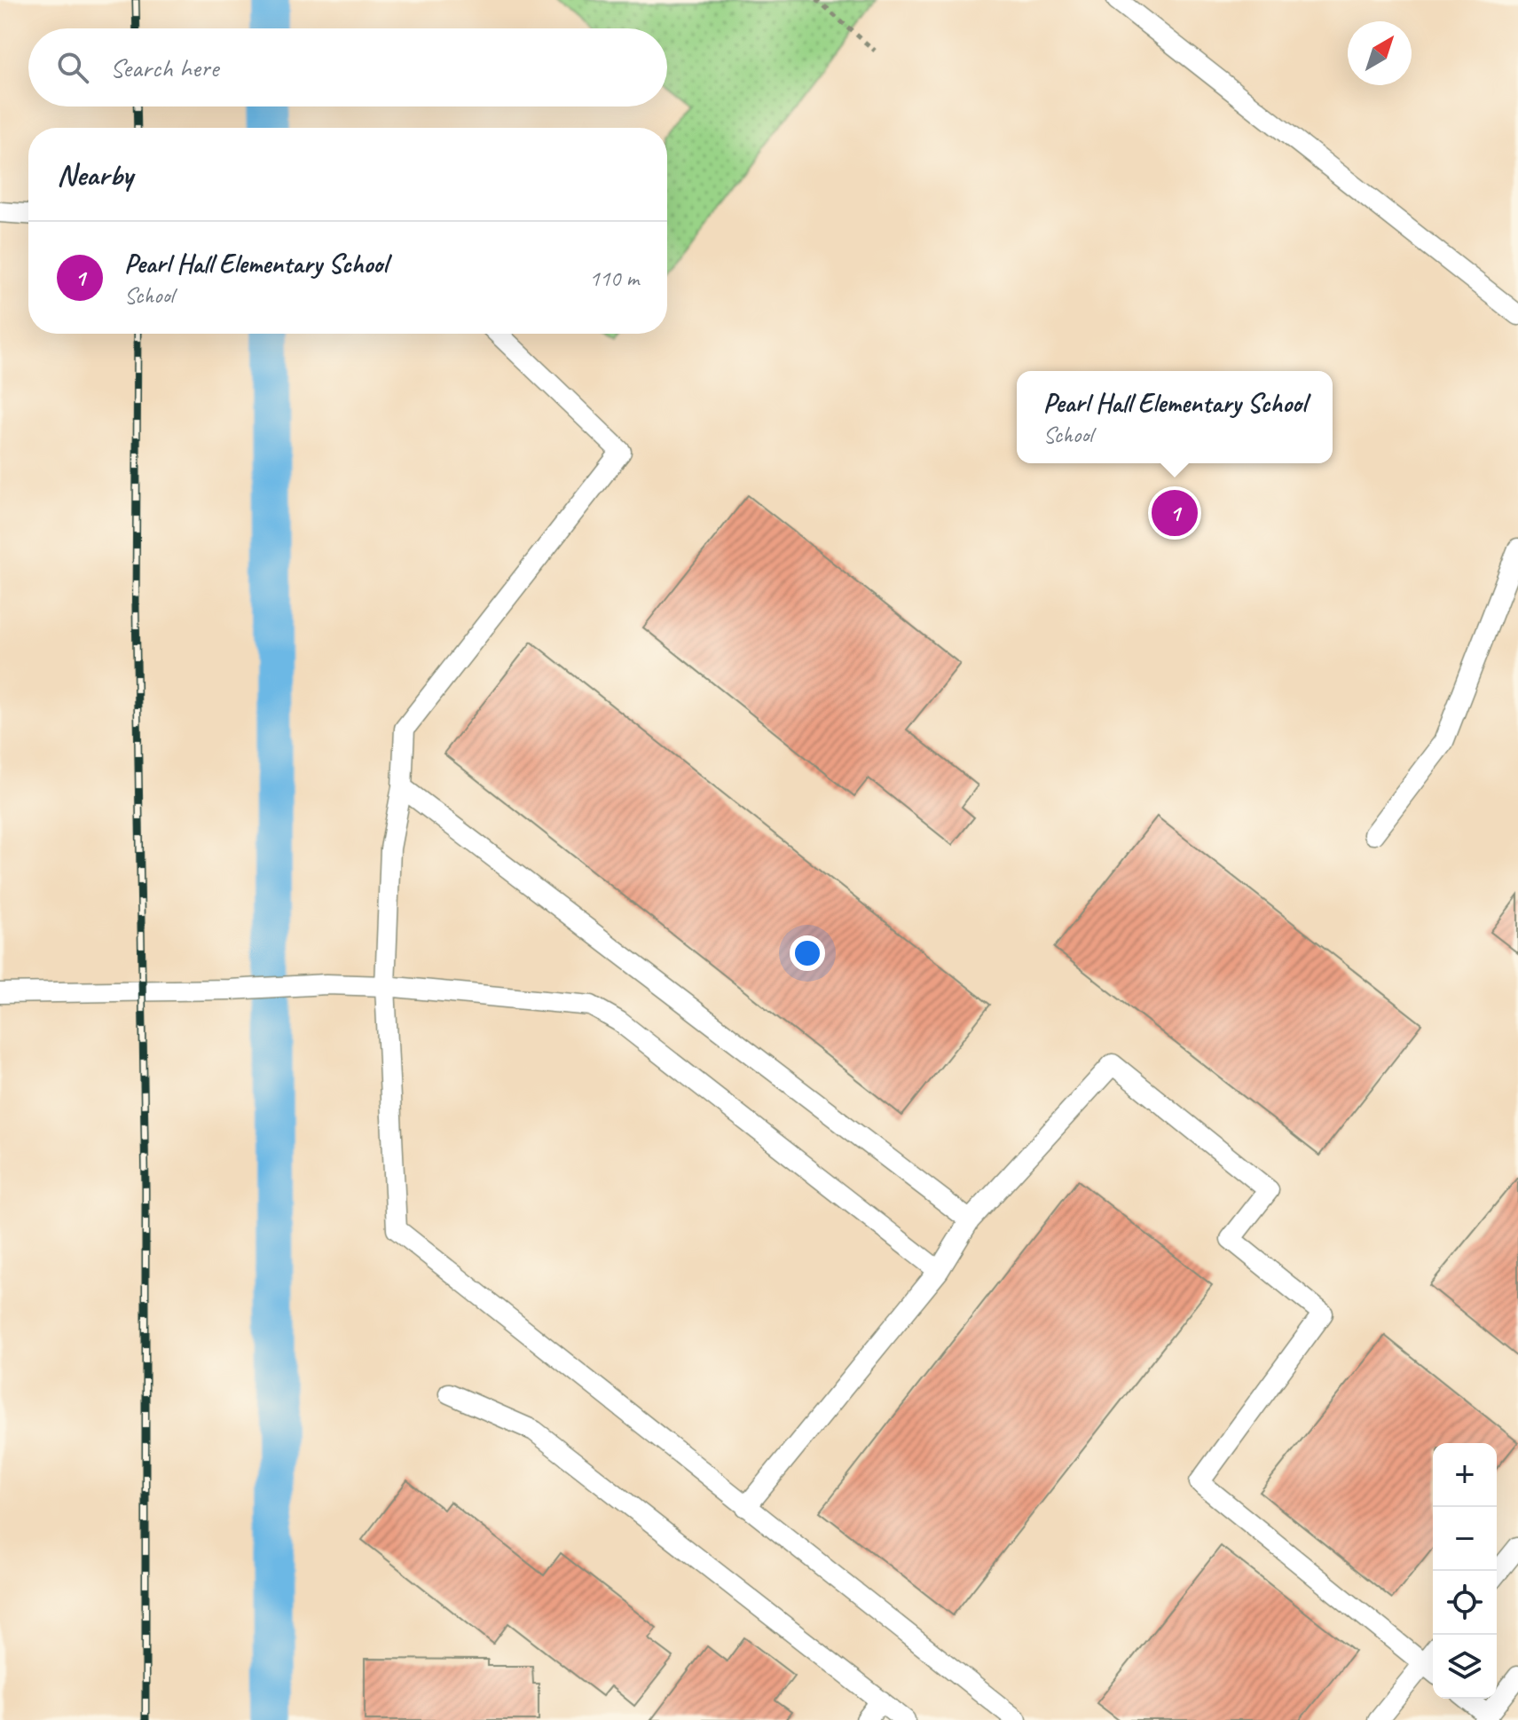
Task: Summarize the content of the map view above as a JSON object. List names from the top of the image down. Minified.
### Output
{"north":"top right","page":{"search":"Search here","heading":"Nearby","list":[{"mark":"1","name":"Pearl Hall Elementary School","note":"School","value":"110 m"}],"popup":["Pearl Hall Elementary School","School"],"pins":"1","map_buttons":["+","−"]}}
